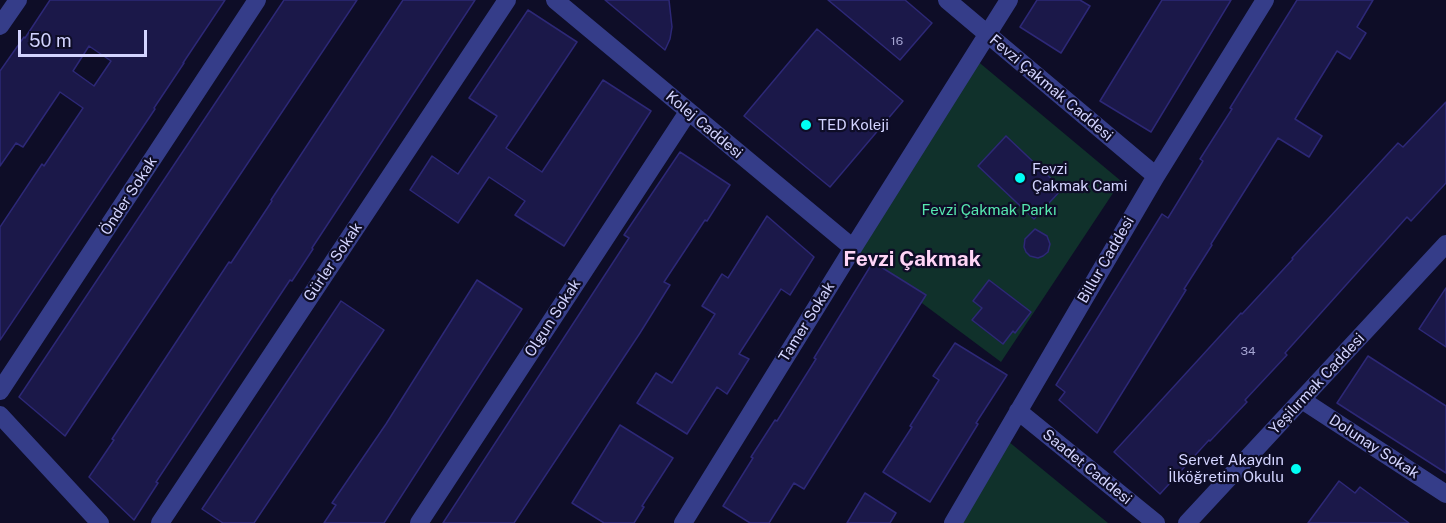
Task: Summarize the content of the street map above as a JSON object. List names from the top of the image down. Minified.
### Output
{"streets":{"street":["Fevzi Çakmak Caddesi","Kolej Caddesi","Önder Sokak","Billur Caddesi","Gürler Sokak","Olgun Sokak","Tamer Sokak","Yeşilırmak Caddesi","Dolunay Sokak","Saadet Caddesi"]},"crossings":[["Fevzi Çakmak Caddesi","Billur Caddesi"],["Fevzi Çakmak Caddesi","Tamer Sokak"],["Kolej Caddesi","Olgun Sokak"],["Kolej Caddesi","Tamer Sokak"],["Billur Caddesi","Saadet Caddesi"],["Yeşilırmak Caddesi","Dolunay Sokak"]],"districts":["Fevzi Çakmak"],"parks":["Fevzi Çakmak Parkı"],"places":["TED Koleji","Fevzi Çakmak Cami","Servet Akaydın İlköğretim Okulu"],"house_numbers":["16","34"],"scale_bar":"50 m"}
